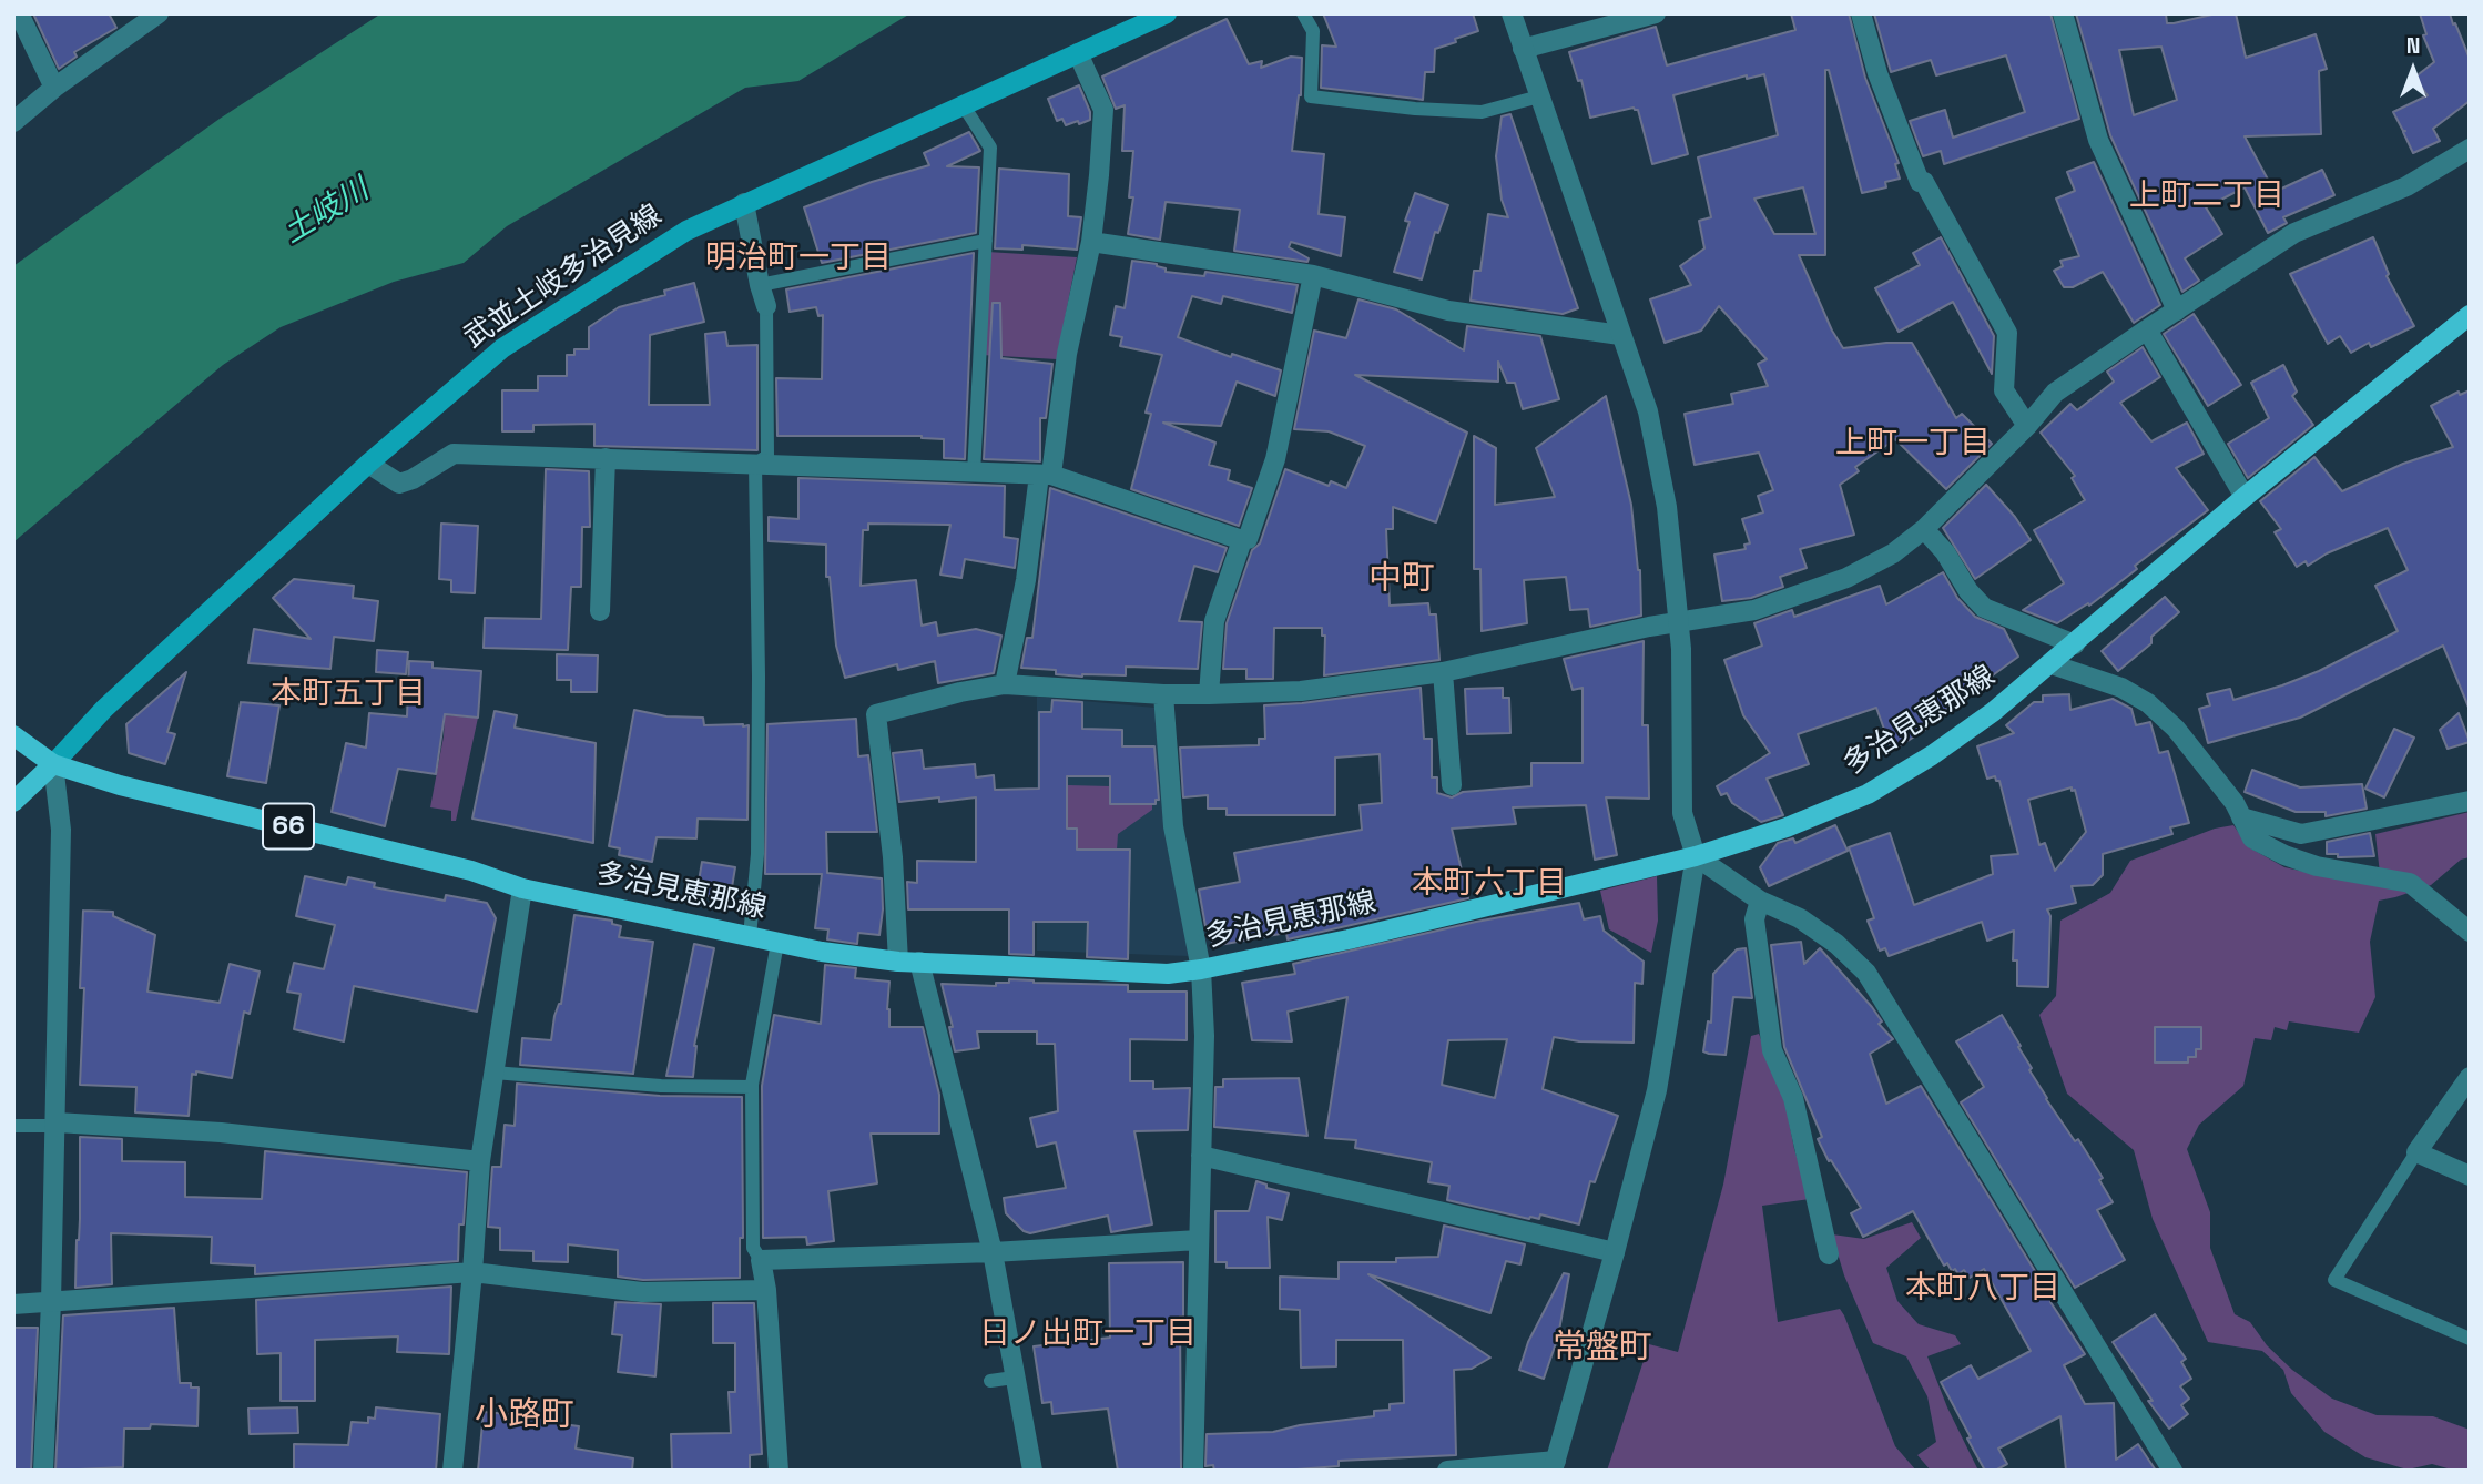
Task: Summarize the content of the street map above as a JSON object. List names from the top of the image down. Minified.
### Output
{"streets":{"main road":["武並土岐多治見線","多治見恵那線","66"]},"crossings":[["武並土岐多治見線","多治見恵那線"]],"districts":["上町二丁目","明治町一丁目","上町一丁目","中町","本町五丁目","本町六丁目","本町八丁目","日ノ出町一丁目","常盤町","小路町"],"water":["土岐川"],"north":"top"}
